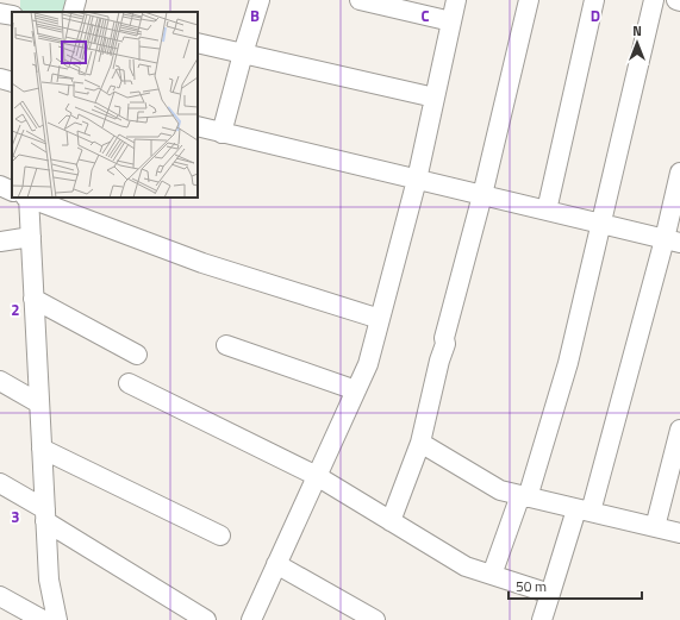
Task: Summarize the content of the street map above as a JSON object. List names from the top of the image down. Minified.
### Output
{"scale_bar":"50 m","north":"top","grid":{"columns":["B","C","D"],"rows":["2","3"]}}
